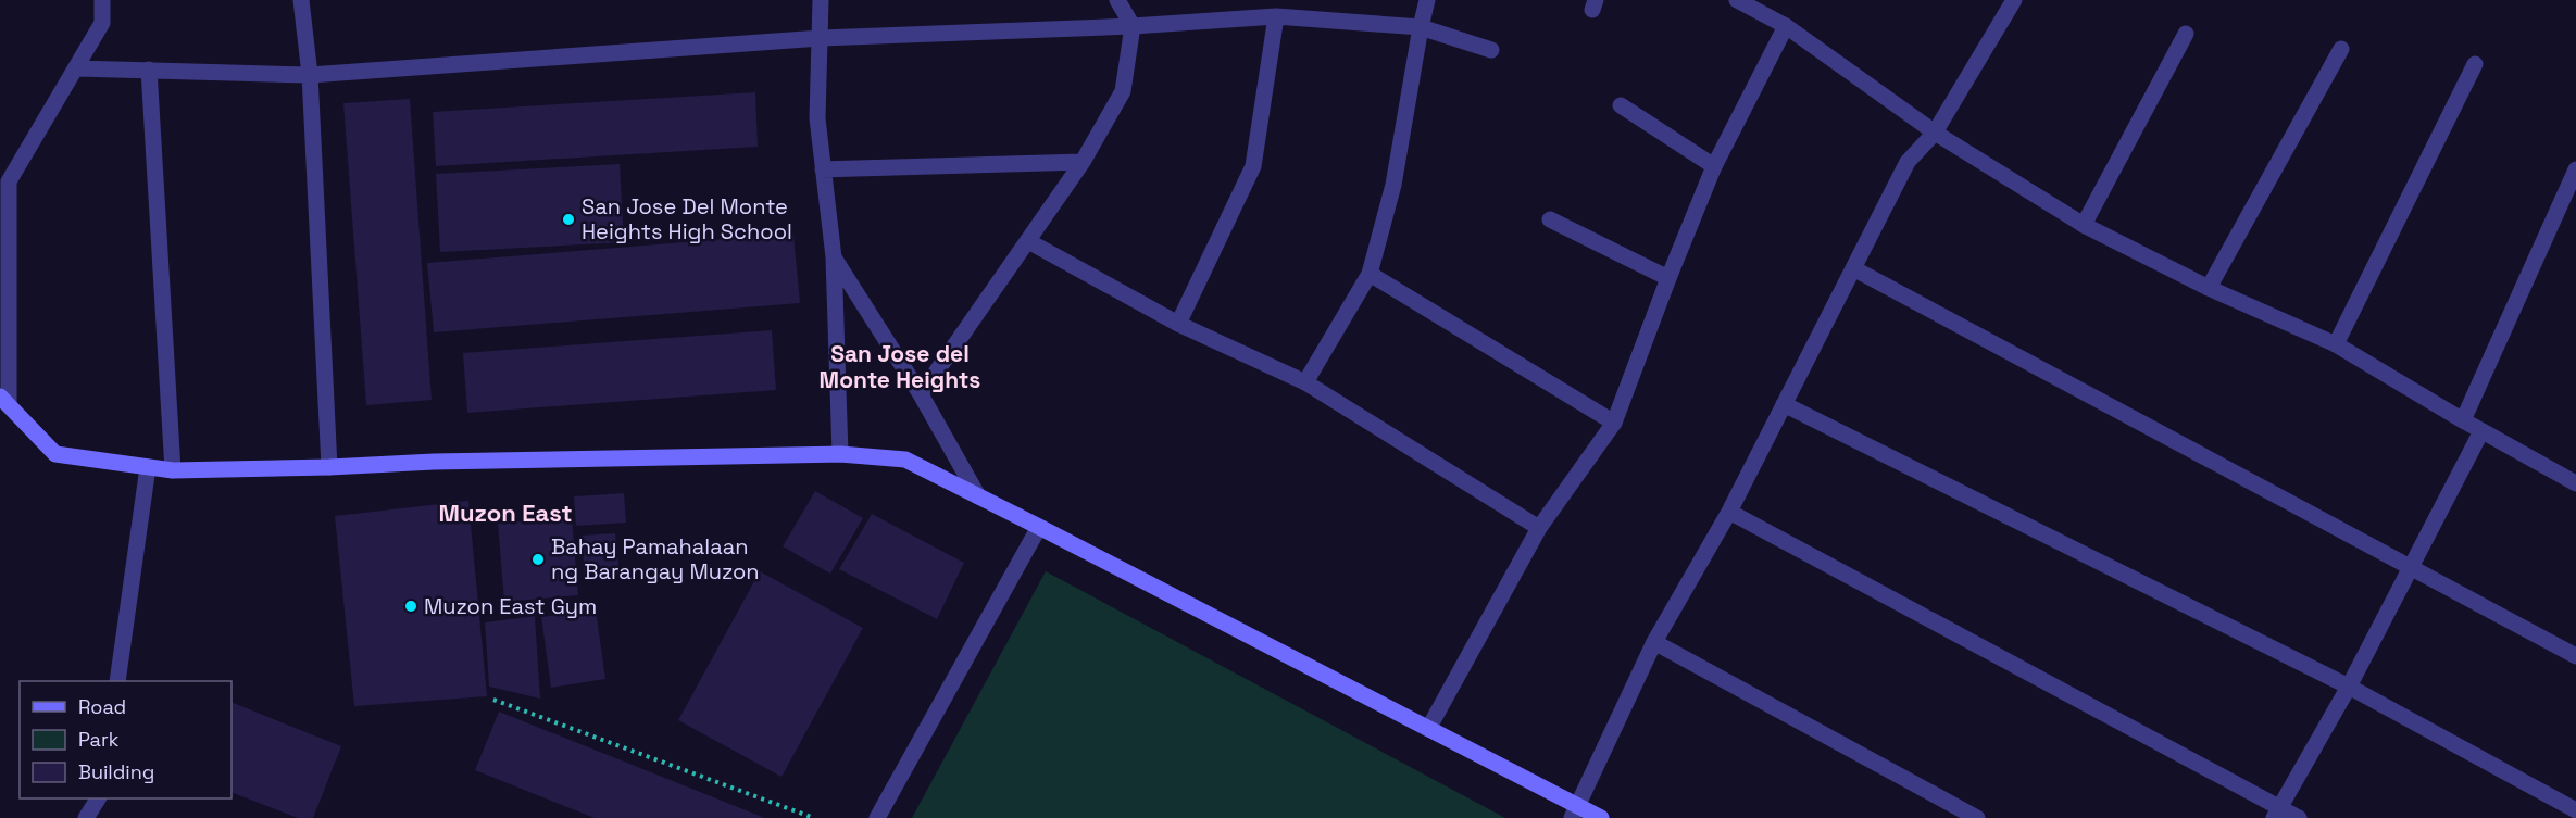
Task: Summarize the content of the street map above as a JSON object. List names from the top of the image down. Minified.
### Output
{"districts":["San Jose del Monte Heights","Muzon East"],"places":["San Jose Del Monte Heights High School","Bahay Pamahalaan ng Barangay Muzon","Muzon East Gym"],"legend":["Road","Park","Building"]}
